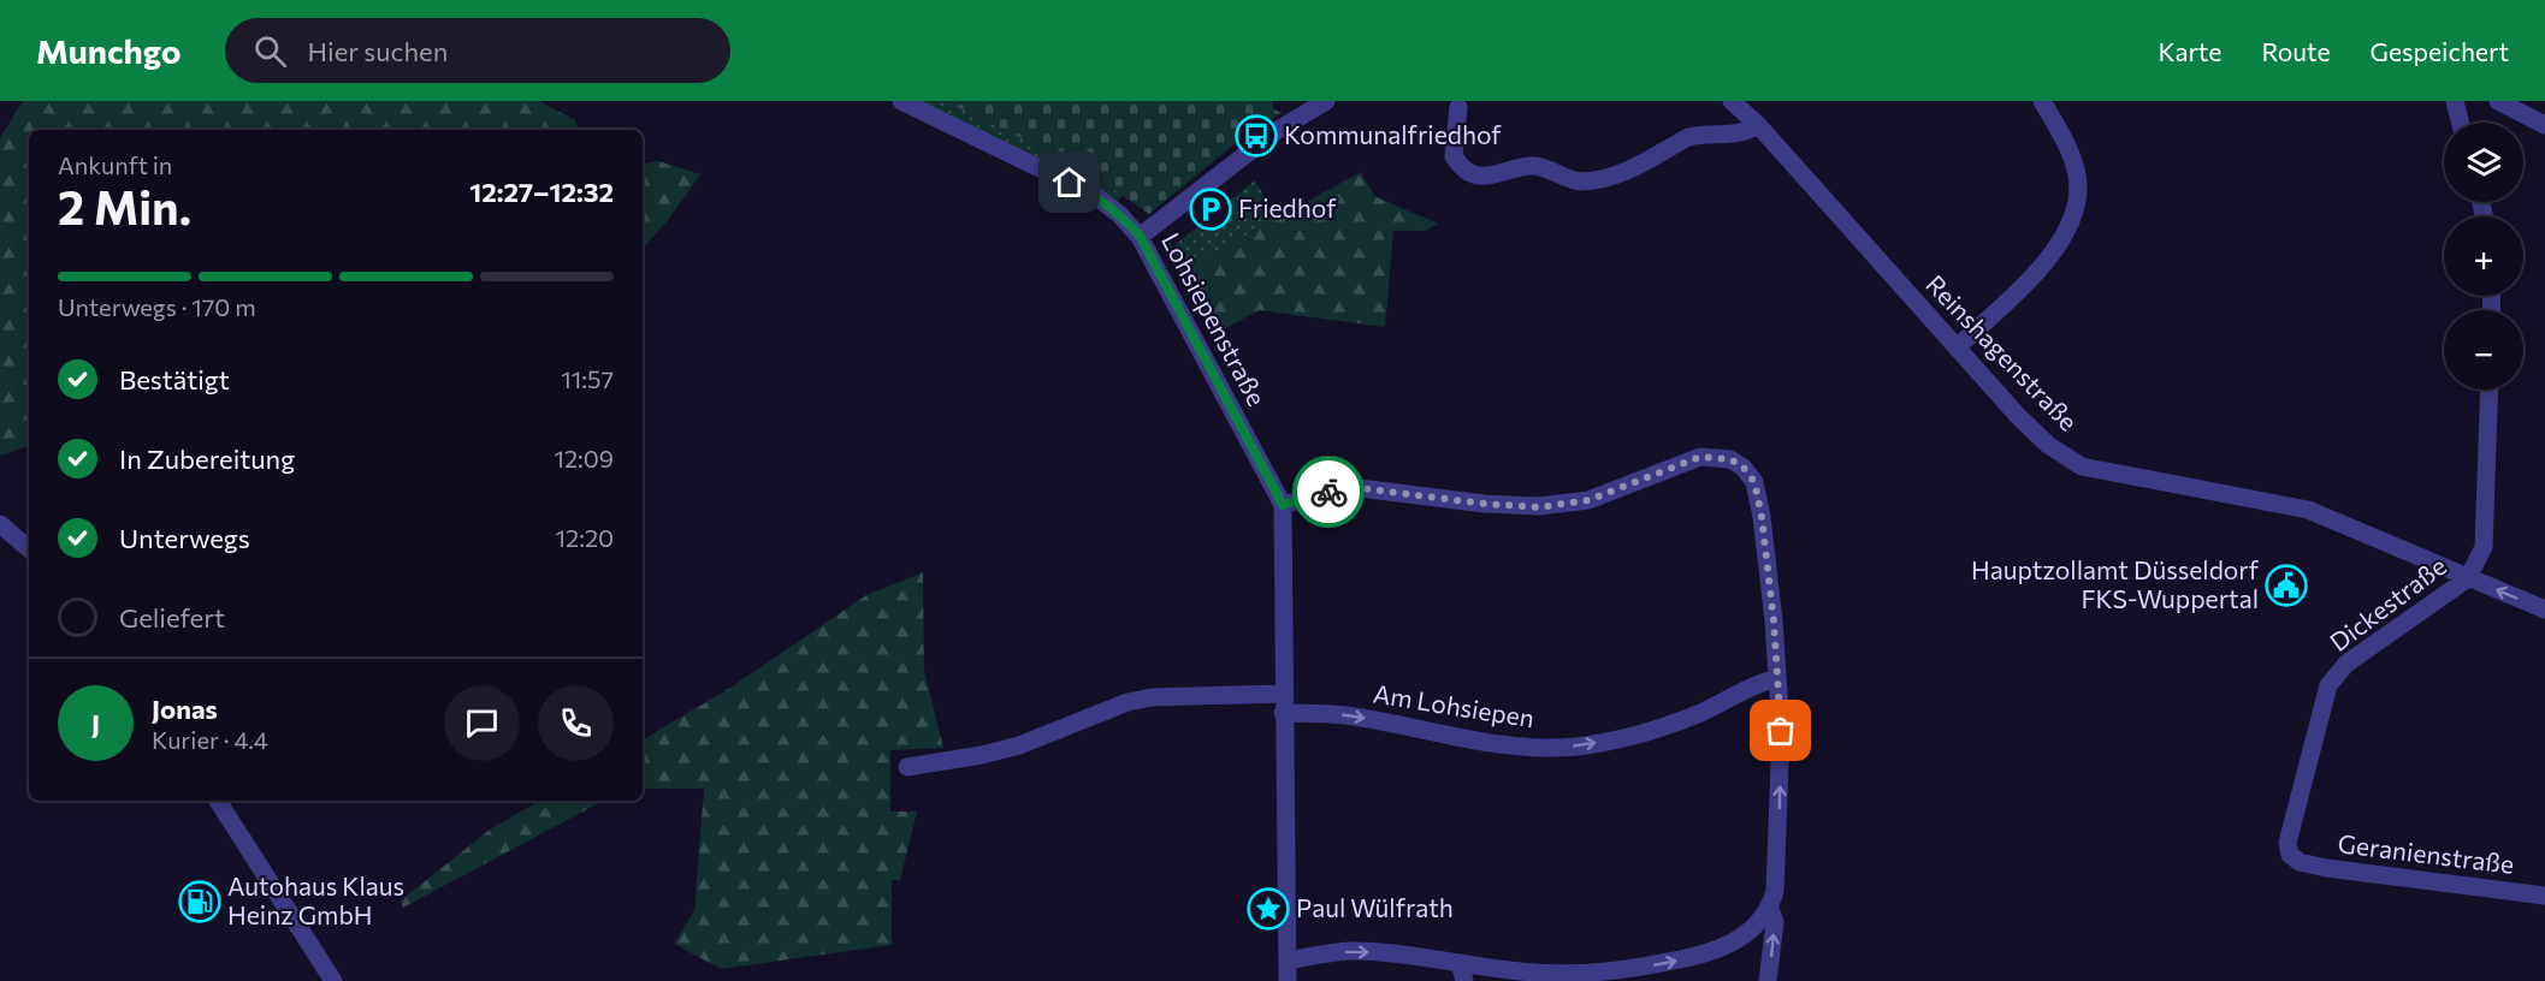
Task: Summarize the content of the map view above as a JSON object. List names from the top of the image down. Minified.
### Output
{"streets":{"street":["Lohsiepenstraße","Reinshagenstraße","Dickestraße","Am Lohsiepen","Geranienstraße"]},"crossings":[["Lohsiepenstraße","Am Lohsiepen"],["Reinshagenstraße","Dickestraße"],["Dickestraße","Geranienstraße"]],"one_way":["Am Lohsiepen"],"places":{"bus stop":["Kommunalfriedhof"],"parking":["Friedhof"],"public building":["Hauptzollamt Düsseldorf FKS-Wuppertal"],"fuel station":["Autohaus Klaus Heinz GmbH"],"place":["Paul Wülfrath"]},"page":{"header":"Munchgo","search":"Hier suchen","nav":["Karte","Route","Gespeichert"],"map_buttons":["+","−"],"heading":["2 Min.","Ankunft in","12:27–12:32"],"panel":["Jonas","Kurier · 4.4"],"bar":"Unterwegs · 170 m","list":[["Bestätigt","11:57"],["In Zubereitung","12:09"],["Unterwegs","12:20"],"Geliefert"],"round":"J"}}
